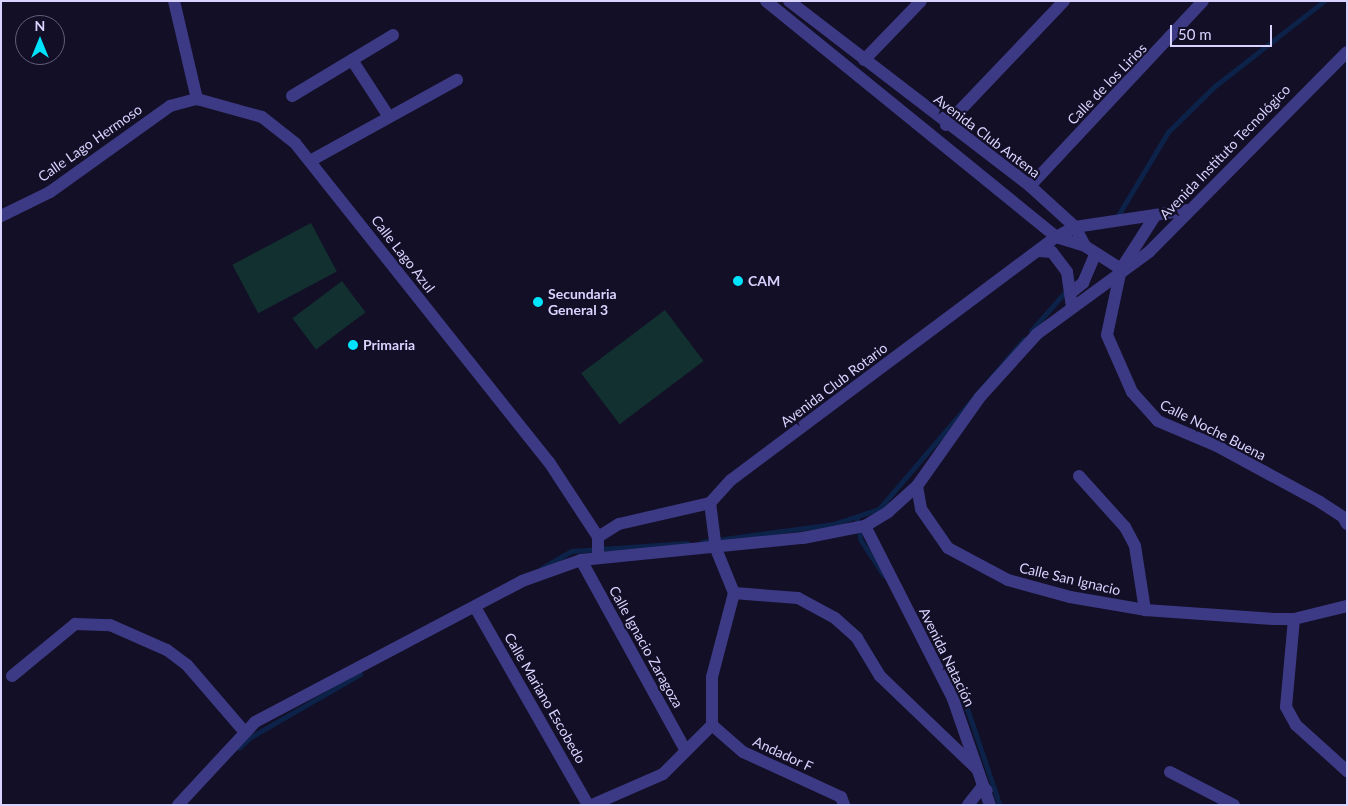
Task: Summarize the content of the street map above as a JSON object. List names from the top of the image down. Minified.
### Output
{"streets":{"street":["Calle de los Lirios","Avenida Club Antena","Calle Lago Hermoso","Avenida Instituto Tecnológico","Calle Lago Azul","Avenida Club Rotario","Calle Noche Buena","Calle San Ignacio","Calle Ignacio Zaragoza","Avenida Natación","Calle Mariano Escobedo","Andador F"]},"crossings":[["Calle de los Lirios","Avenida Club Antena"],["Avenida Club Antena","Avenida Club Rotario"],["Calle Lago Hermoso","Calle Lago Azul"],["Avenida Instituto Tecnológico","Calle Noche Buena"]],"places":["CAM","Secundaria General 3","Primaria"],"scale_bar":"50 m","north":"top"}
